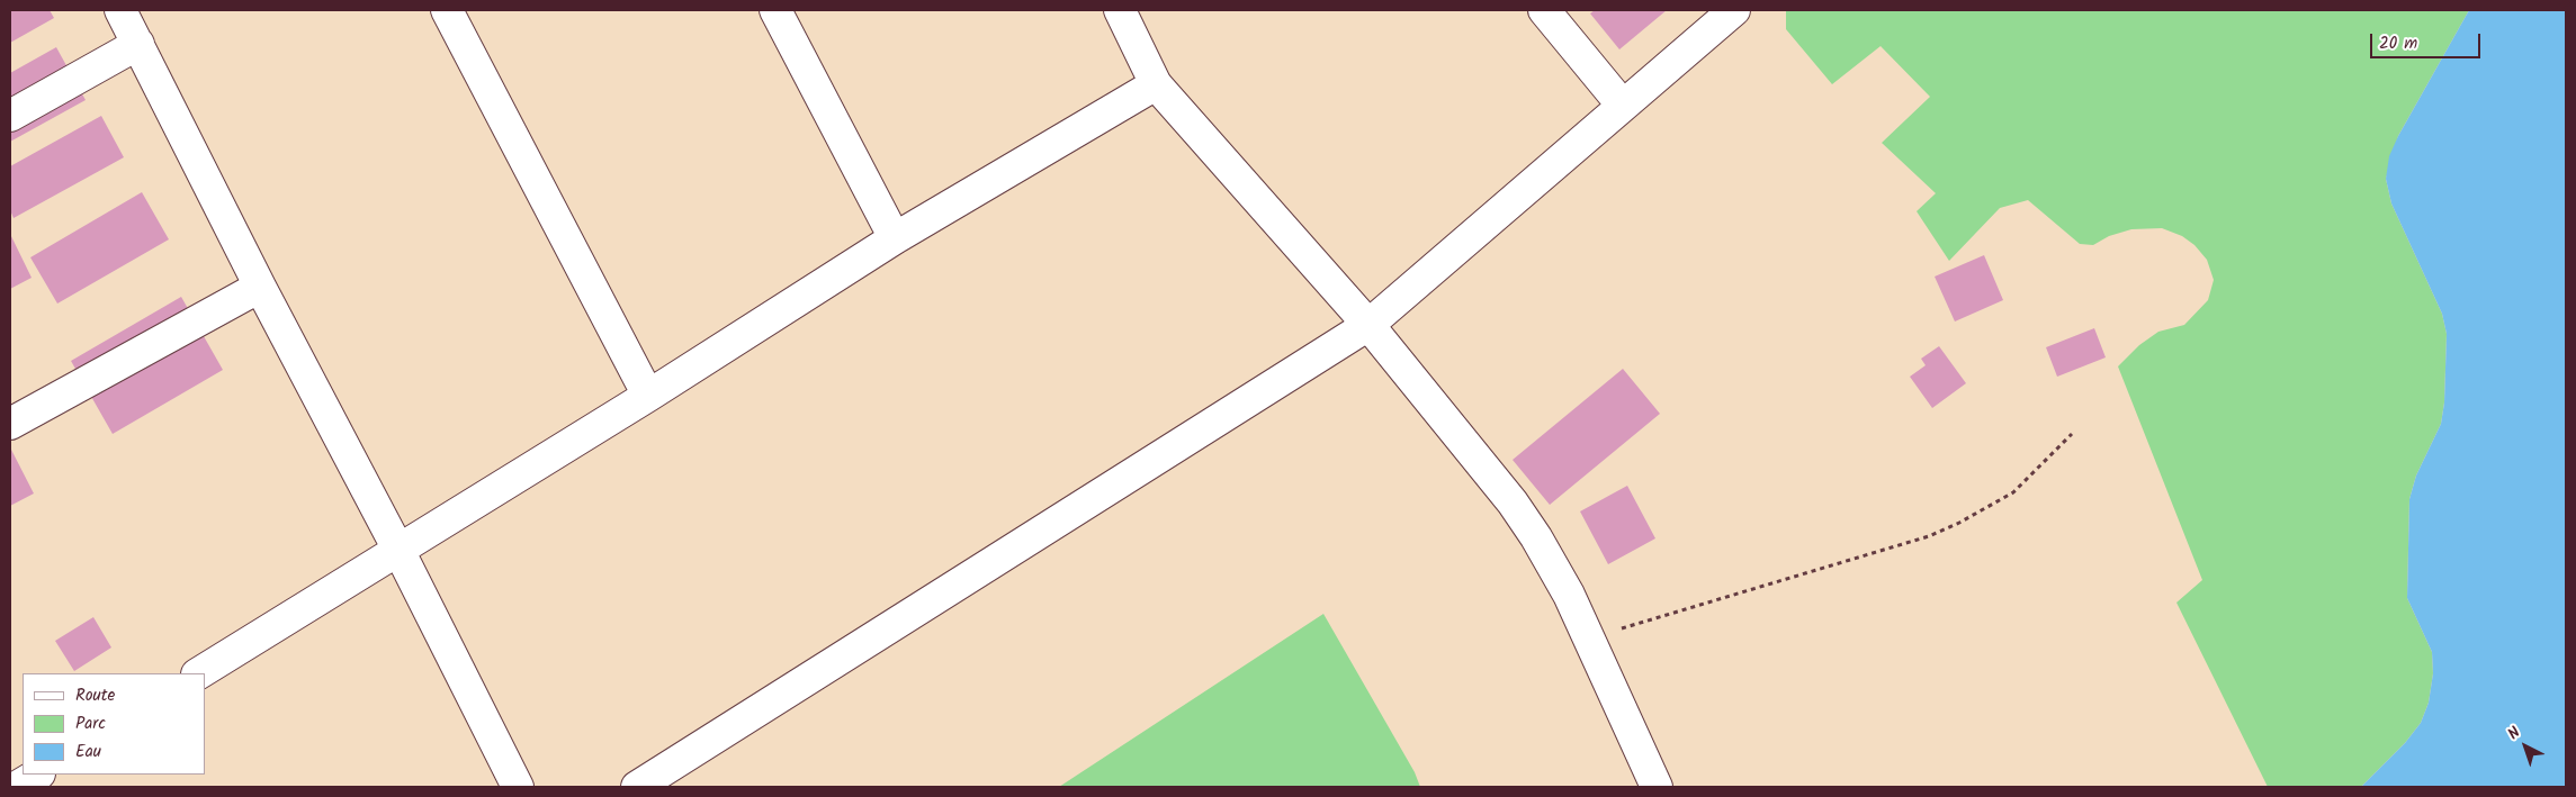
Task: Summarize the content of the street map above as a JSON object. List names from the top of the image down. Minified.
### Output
{"legend":["Route","Parc","Eau"],"scale_bar":"20 m","north":"top left"}
